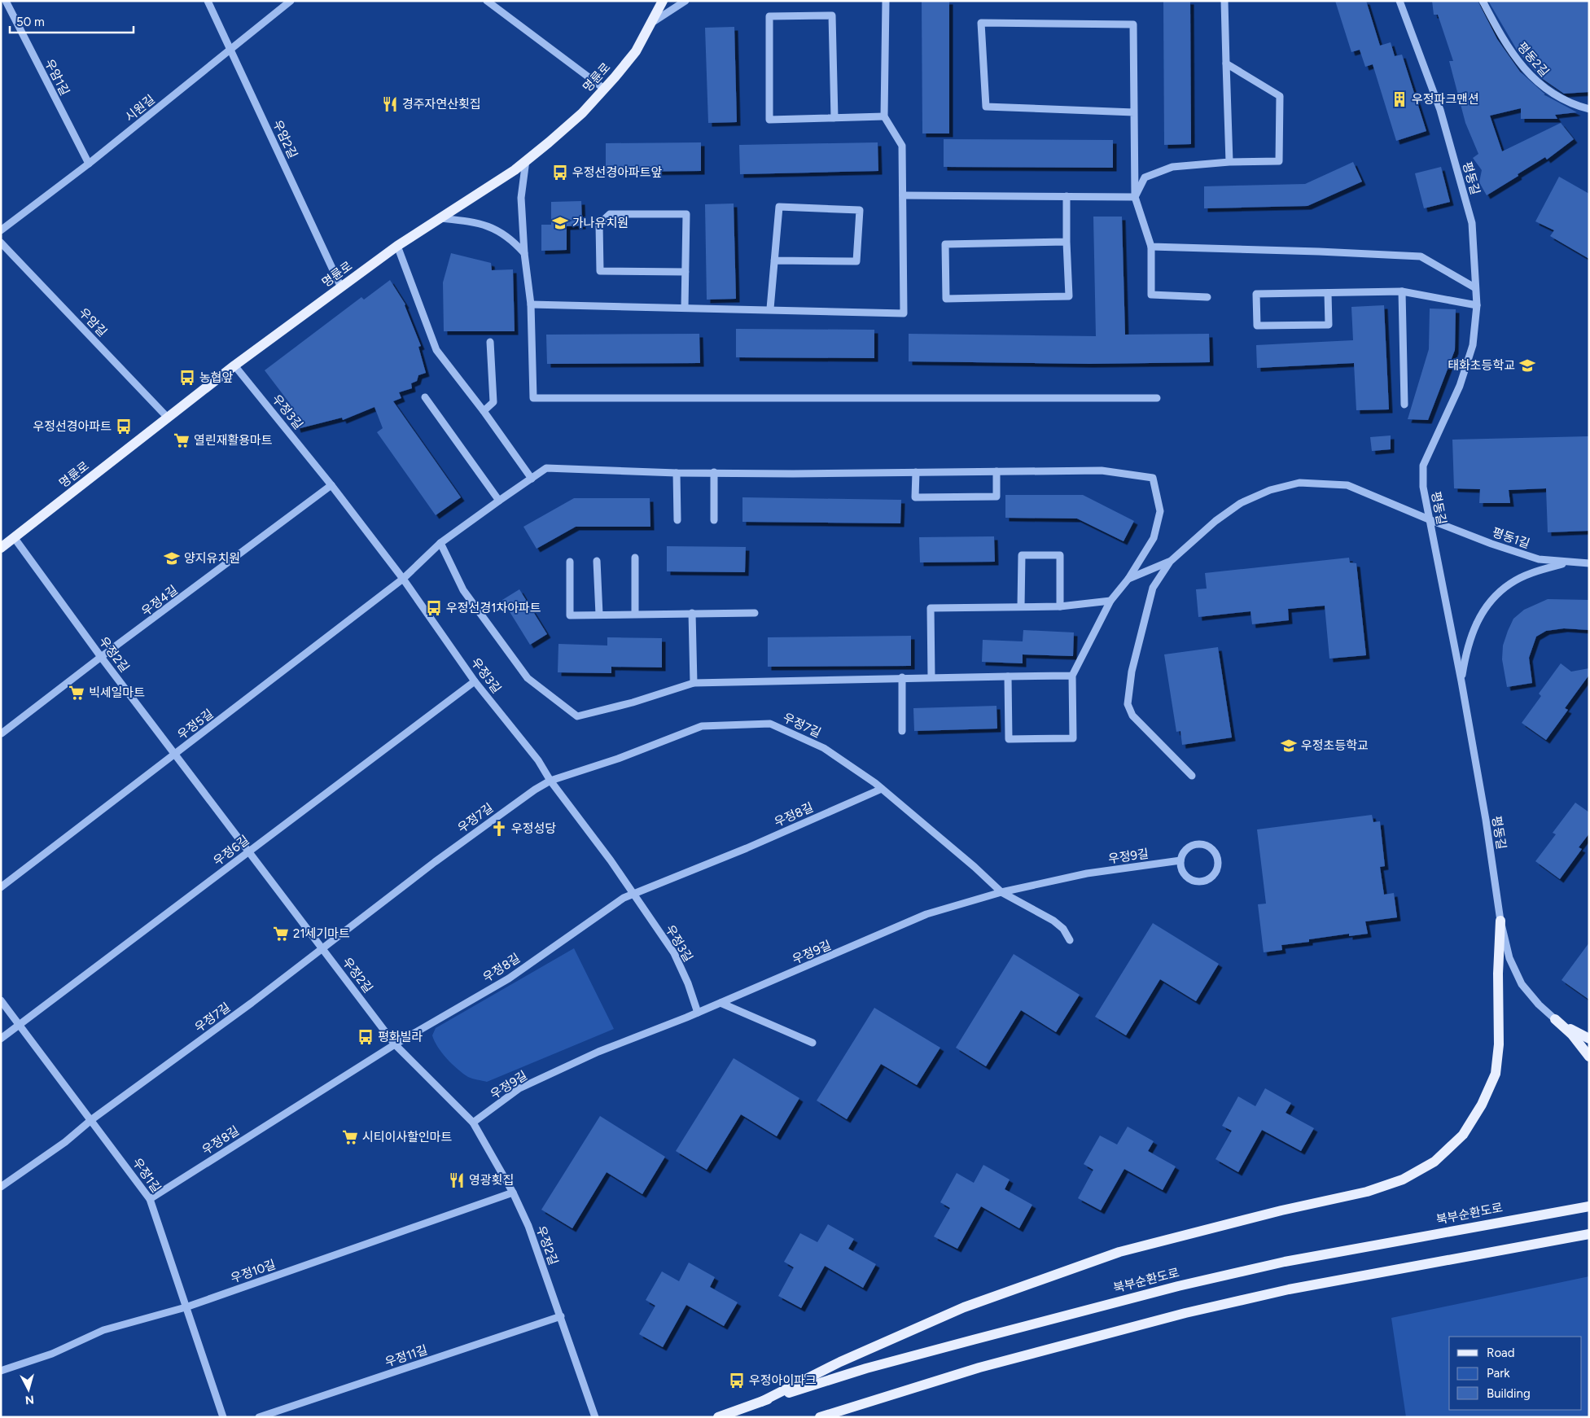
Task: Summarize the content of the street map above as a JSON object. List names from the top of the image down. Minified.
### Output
{"streets":{"main road":["명륜로","북부순환도로"],"street":["평동2길","우암1길","시원길","우암2길","평동길","우암길","우정3길","평동1길","우정4길","우정2길","우정5길","우정7길","우정8길","우정6길","우정9길","우정1길","우정10길","우정11길"]},"crossings":[["우암1길","시원길"],["명륜로","우암2길"],["명륜로","우암길"],["명륜로","우정3길"],["명륜로","우정2길"],["시원길","우암2길"],["평동길","평동1길"],["우정3길","우정4길"],["우정3길","우정5길"],["우정3길","우정7길"],["우정3길","우정8길"],["우정3길","우정6길"],["우정3길","우정9길"],["우정4길","우정2길"],["우정2길","우정5길"],["우정2길","우정7길"],["우정2길","우정8길"],["우정2길","우정6길"],["우정2길","우정9길"],["우정2길","우정10길"],["우정2길","우정11길"],["우정7길","우정8길"],["우정7길","우정9길"],["우정7길","우정1길"],["우정8길","우정1길"],["우정6길","우정1길"],["우정1길","우정10길"]],"places":{"building":["우정파크맨션"],"restaurant":["경주자연산횟집","영광횟집"],"bus stop":["우정선경아파트앞","농협앞","우정선경아파트","우정선경1차아파트","평화빌라","우정아이파크"],"school or university":["가나유치원","태화초등학교","양지유치원","우정초등학교"],"supermarket":["열린재활용마트","빅세일마트","21세기마트","시티이사할인마트"],"church":["우정성당"]},"legend":["Road","Park","Building"],"scale_bar":"50 m","north":"bottom"}
